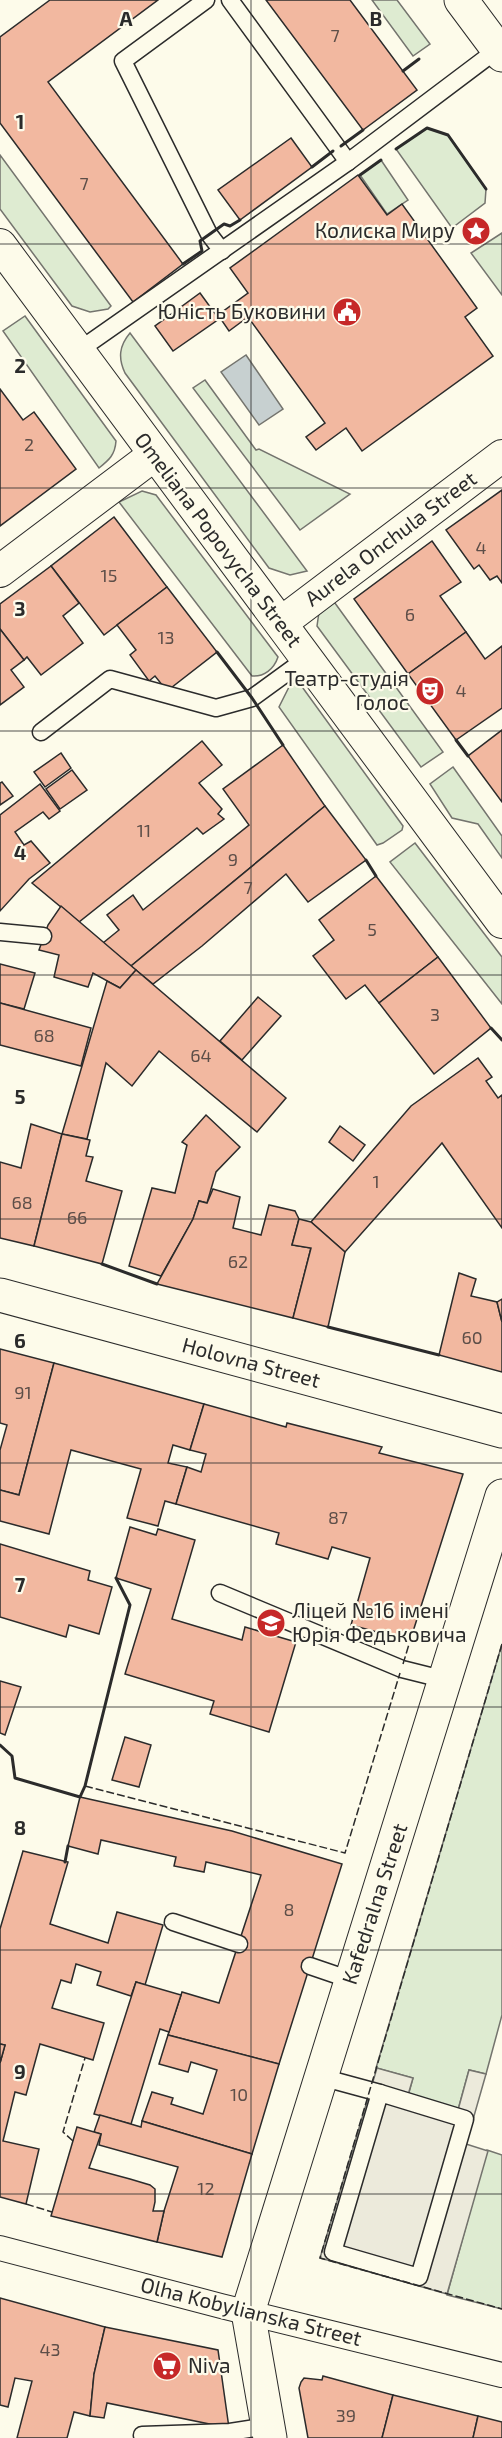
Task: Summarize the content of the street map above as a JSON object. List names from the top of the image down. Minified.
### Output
{"streets":{"street":["Aurela Onchula Street","Omeliana Popovycha Street","Holovna Street","Kafedralna Street","Olha Kobylianska Street"]},"crossings":[["Aurela Onchula Street","Omeliana Popovycha Street"],["Kafedralna Street","Olha Kobylianska Street"]],"places":{"place":["Колиска Миру"],"public building":["Юність Буковини"],"theatre":["Театр-студія Голос"],"school or university":["Ліцей №16 імені Юрія Федьковича"],"supermarket":["Niva"]},"house_numbers":["7","7","2","4","15","6","13","4","11","9","7","5","3","68","64","1","68","66","62","60","91","87","8","10","12","43","39"],"grid":{"columns":["A","B"],"rows":["1","2","3","4","5","6","7","8","9"]}}
